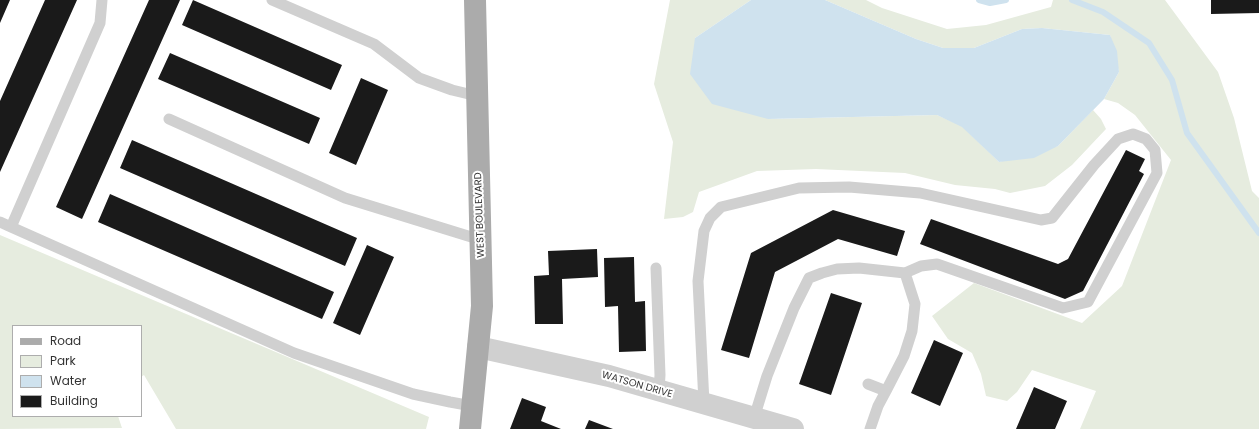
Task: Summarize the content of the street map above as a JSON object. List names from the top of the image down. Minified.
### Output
{"streets":{"main road":["WEST BOULEVARD"],"street":["WATSON DRIVE"]},"crossings":[["WEST BOULEVARD","WATSON DRIVE"]],"legend":["Road","Park","Water","Building"]}
